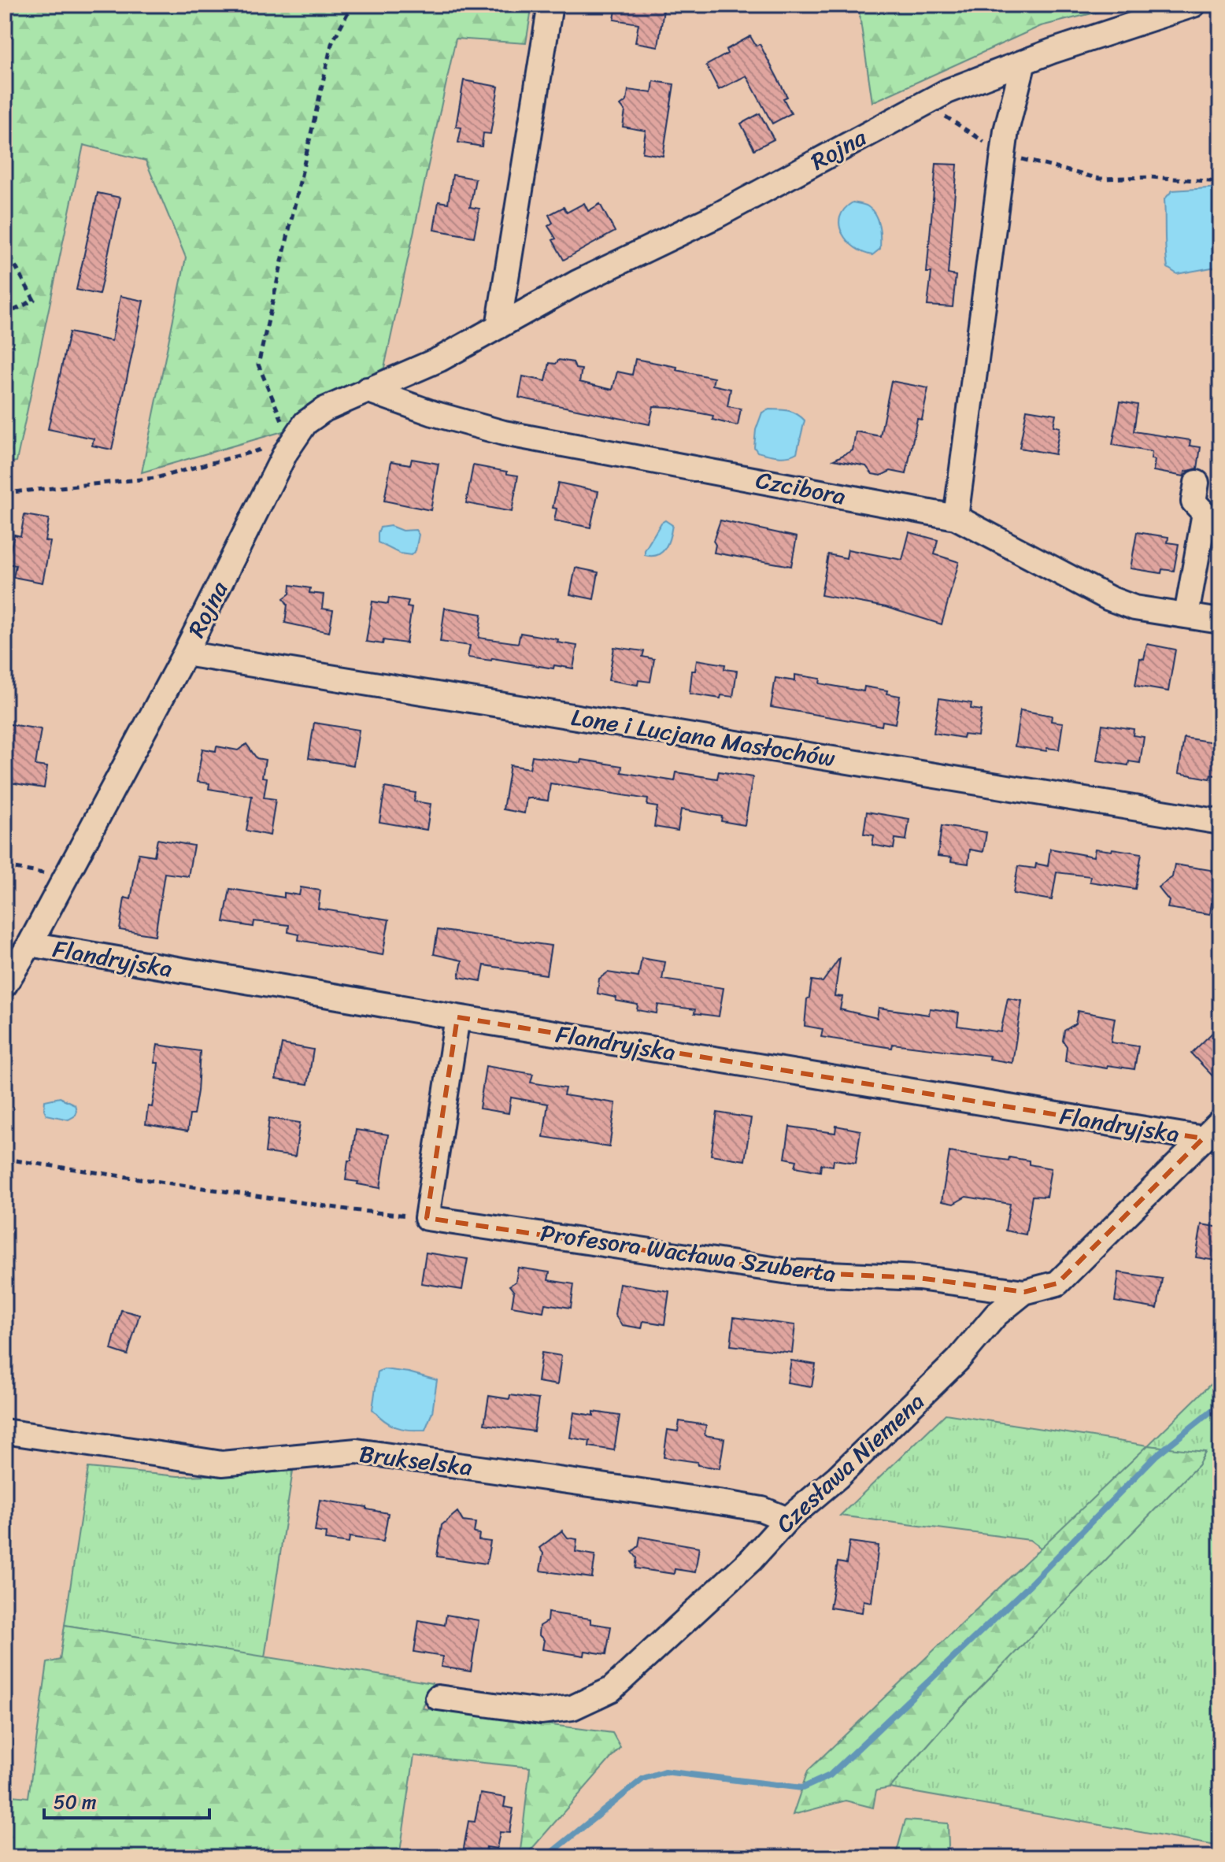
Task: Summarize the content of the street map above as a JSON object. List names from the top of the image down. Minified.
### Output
{"streets":{"street":["Rojna","Czcibora","Lone i Lucjana Masłochów","Flandryjska","Profesora Wacława Szuberta","Brukselska","Czesława Niemena"]},"crossings":[["Rojna","Czcibora"],["Rojna","Lone i Lucjana Masłochów"],["Rojna","Flandryjska"],["Flandryjska","Czesława Niemena"],["Profesora Wacława Szuberta","Czesława Niemena"],["Brukselska","Czesława Niemena"]],"scale_bar":"50 m"}
